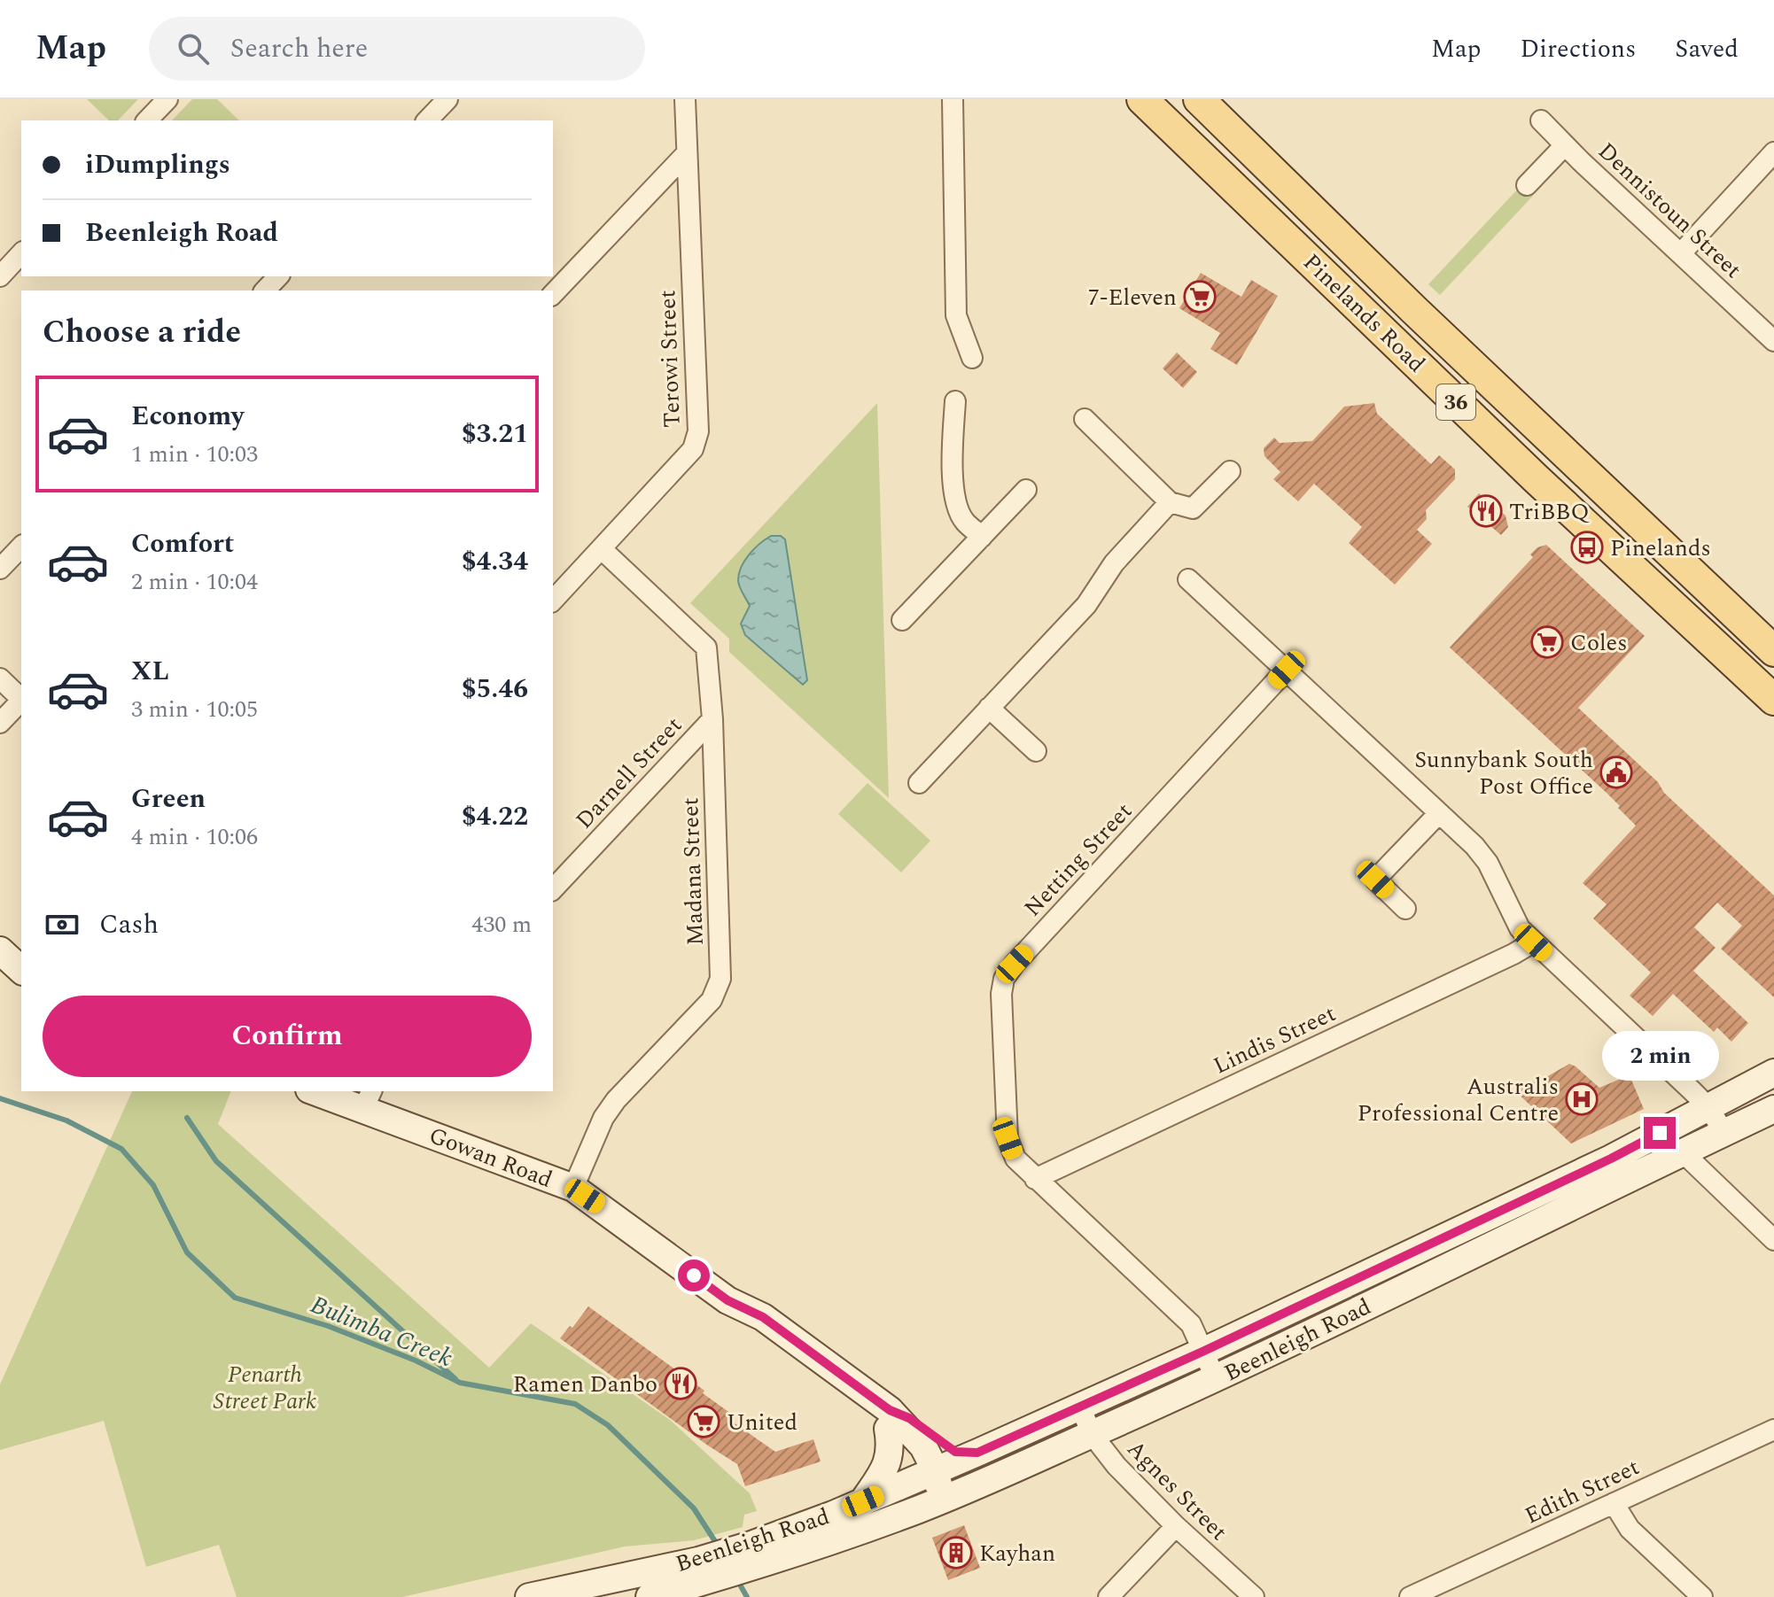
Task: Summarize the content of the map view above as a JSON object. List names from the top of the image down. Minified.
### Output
{"streets":{"main road":["Pinelands Road","36","Gowan Road","Beenleigh Road"],"street":["Dennistoun Street","Terowi Street","Darnell Street","Netting Street","Madana Street","Lindis Street","Agnes Street","Edith Street"]},"crossings":[["Terowi Street","Madana Street"],["Darnell Street","Madana Street"],["Netting Street","Lindis Street"],["Netting Street","Beenleigh Road"],["Madana Street","Gowan Road"],["Gowan Road","Beenleigh Road"],["Beenleigh Road","Agnes Street"]],"water":["Bulimba Creek"],"parks":["Penarth Street Park"],"places":{"supermarket":["7-Eleven","Coles","United"],"restaurant":["TriBBQ","Ramen Danbo"],"bus stop":["Pinelands"],"public building":["Sunnybank South Post Office"],"hospital":["Australis Professional Centre"],"building":["Kayhan"]},"page":{"header":"Map","search":"Search here","nav":["Map","Directions","Saved"],"banner":["iDumplings","Beenleigh Road"],"heading":"Choose a ride","list":[{"name":"Economy","note":"1 min · 10:03","value":"$3.21"},{"name":"Comfort","note":"2 min · 10:04","value":"$4.34"},{"name":"XL","note":"3 min · 10:05","value":"$5.46"},{"name":"Green","note":"4 min · 10:06","value":"$4.22"}],"pay":["Cash","430 m"],"buttons":"Confirm","bubble":"2 min"}}
